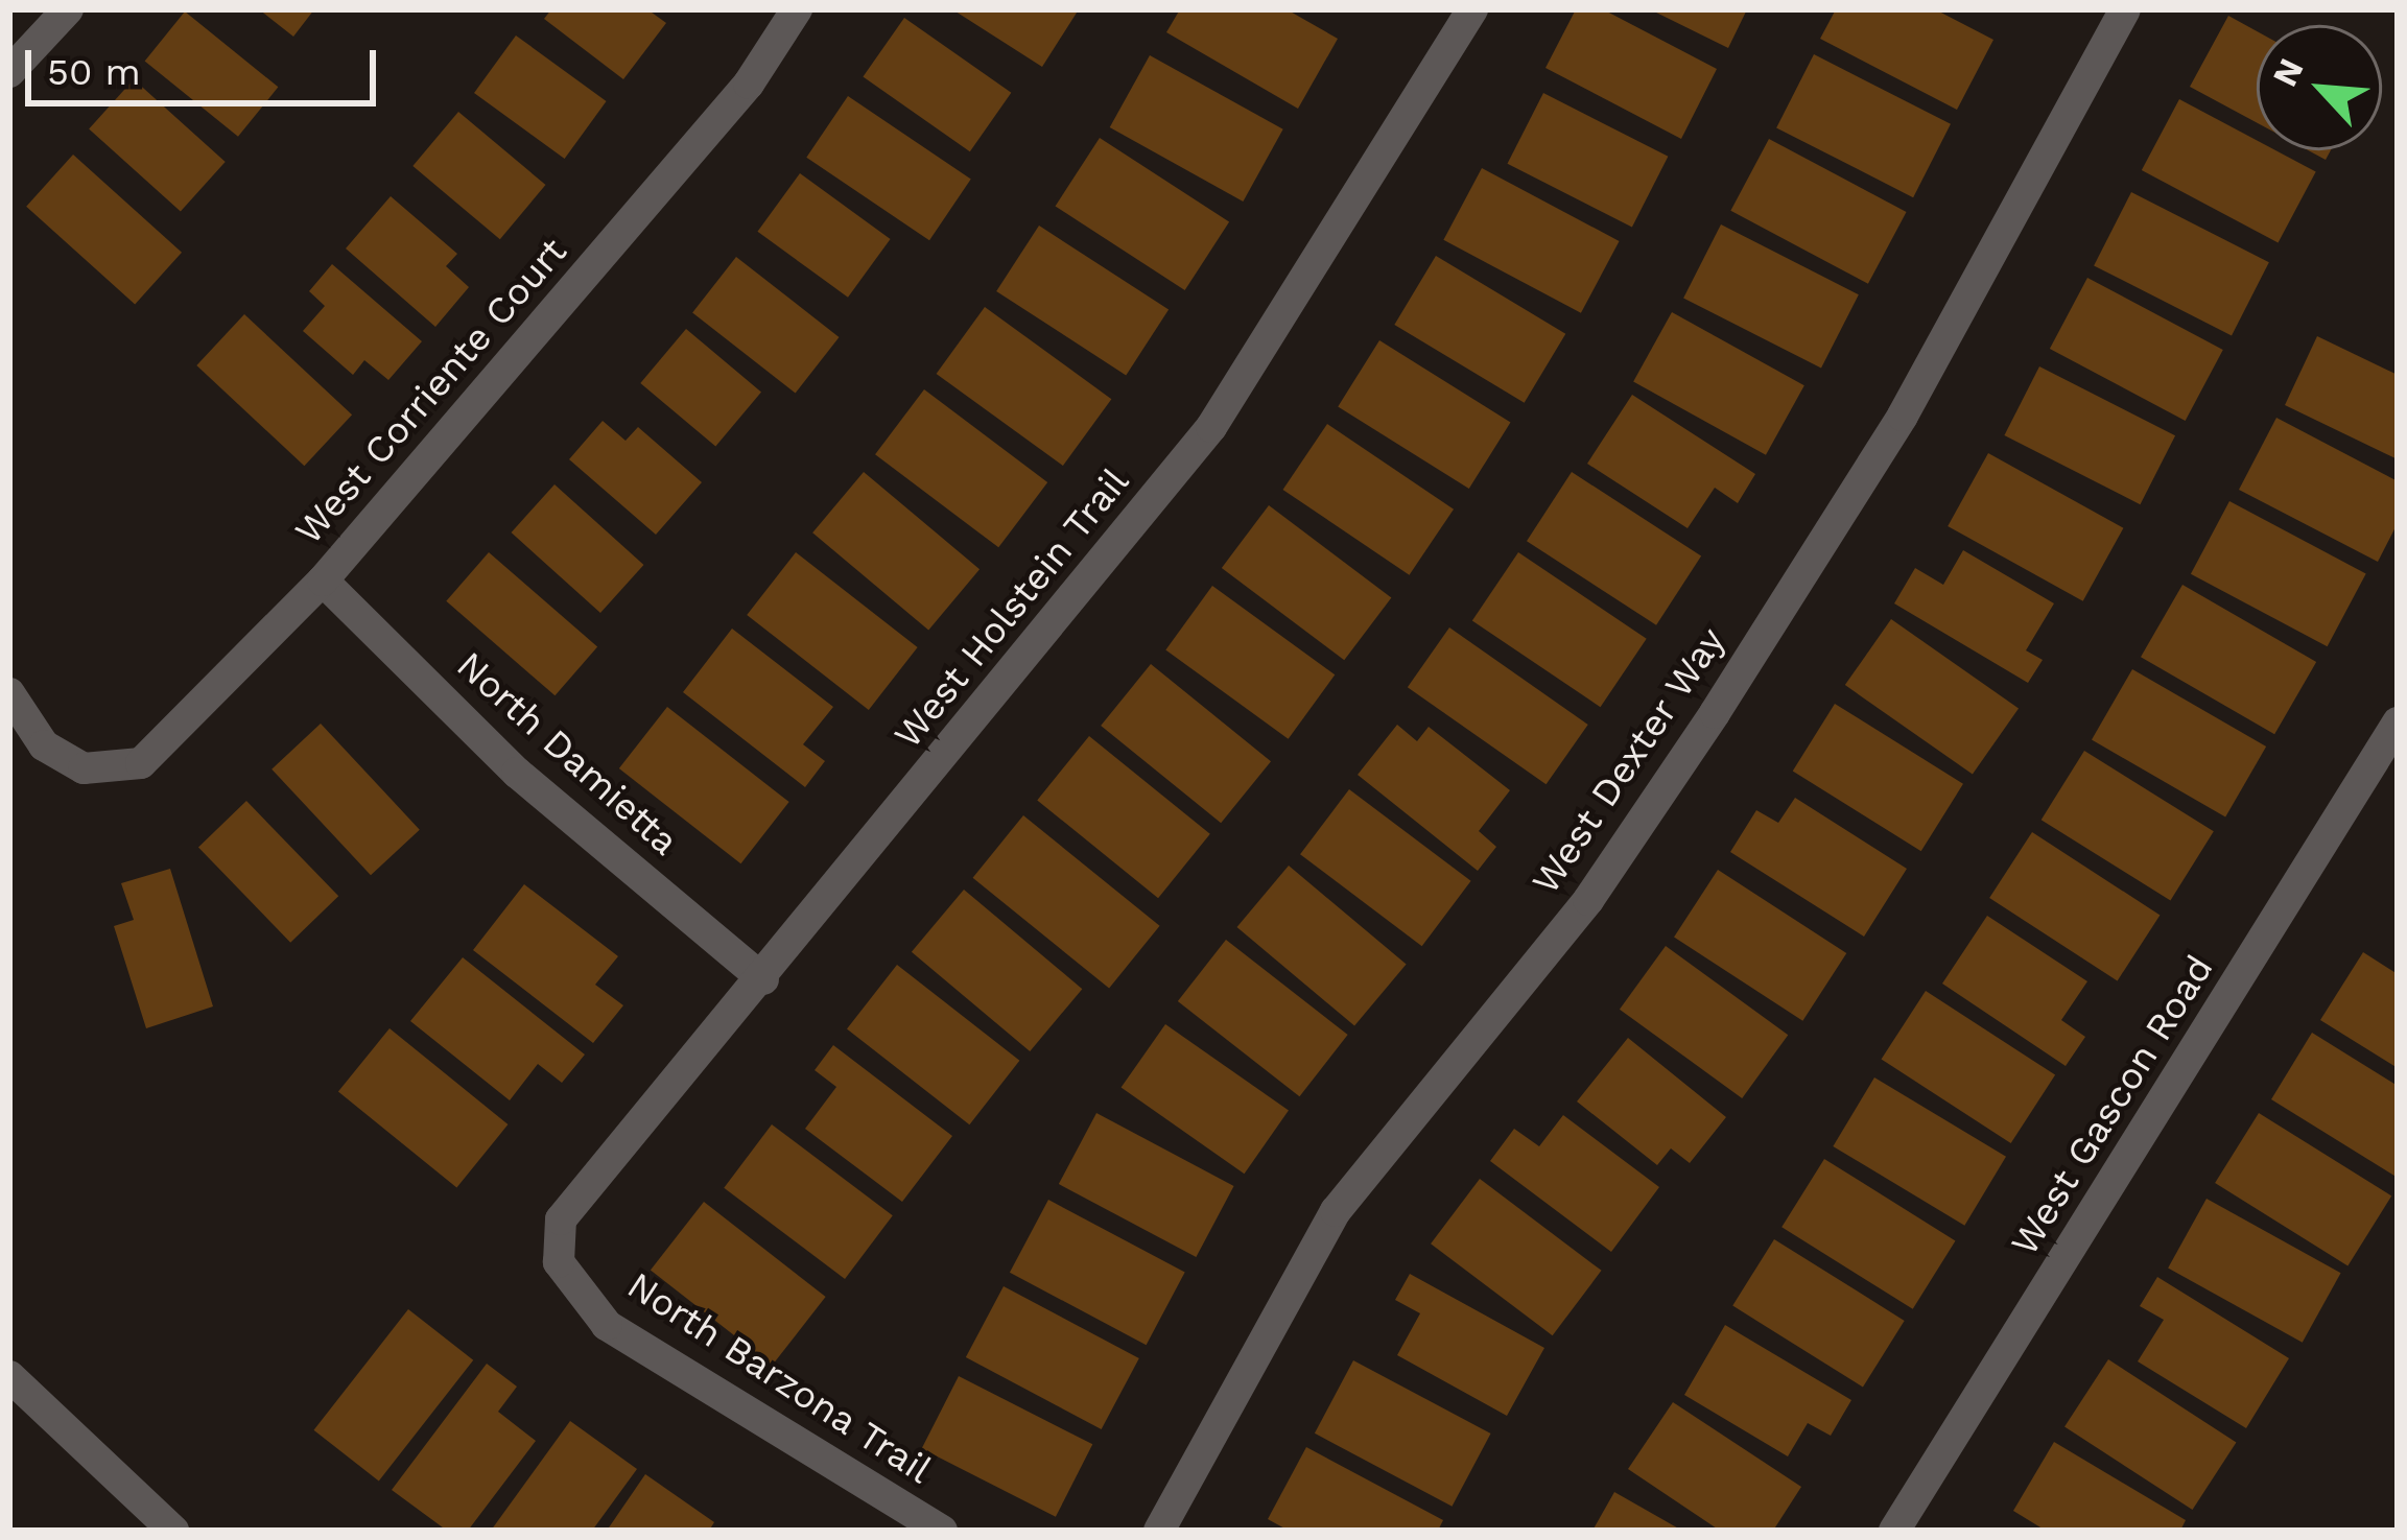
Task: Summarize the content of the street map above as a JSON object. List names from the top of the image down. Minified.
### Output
{"streets":{"street":["West Corriente Court","West Holstein Trail","North Damietta","West Dexter Way","West Gascon Road","North Barzona Trail"]},"crossings":[["West Corriente Court","North Damietta"],["West Holstein Trail","North Damietta"],["West Holstein Trail","North Barzona Trail"]],"scale_bar":"50 m","north":"top left"}
